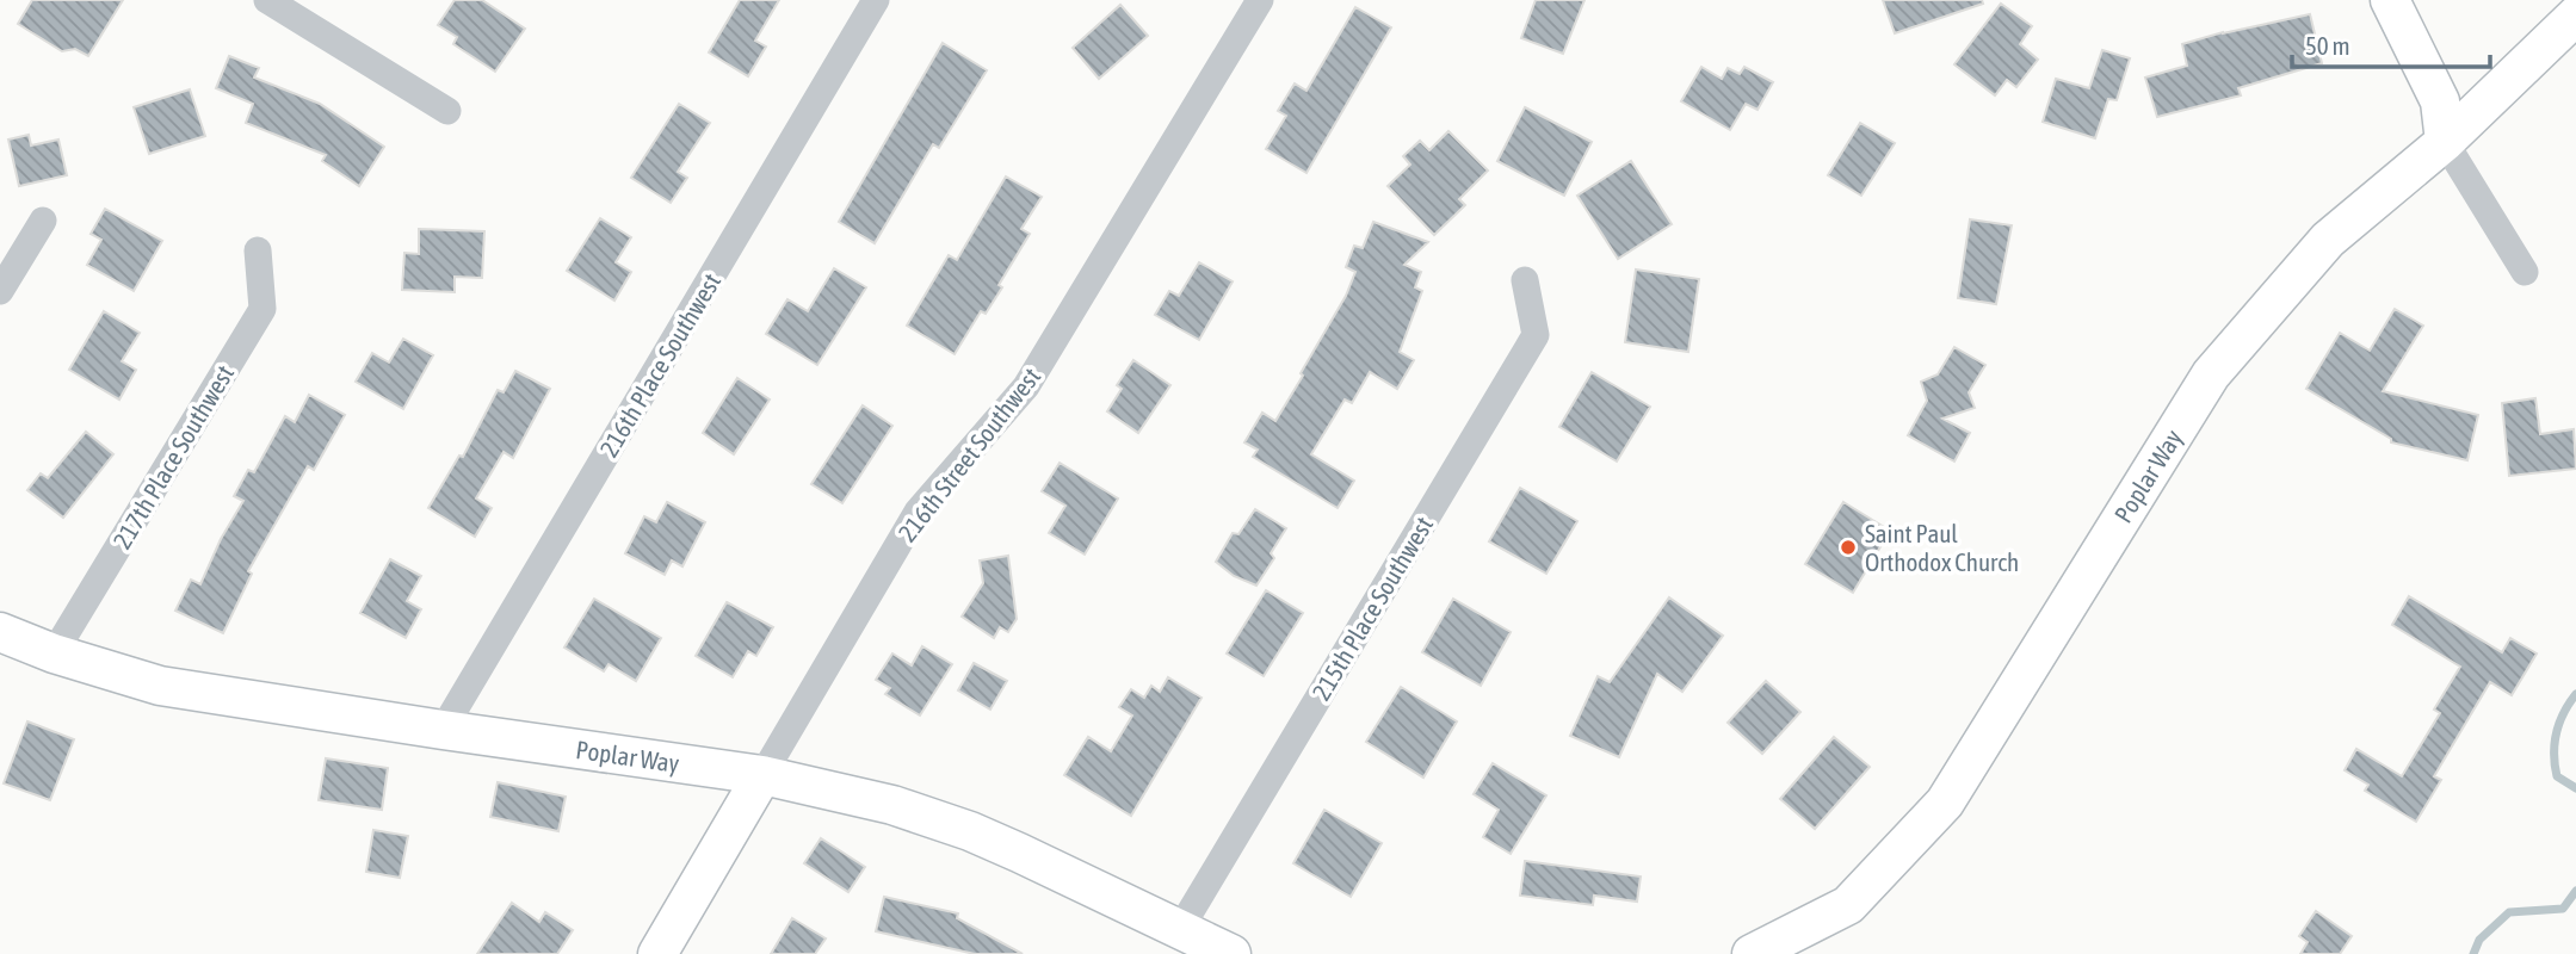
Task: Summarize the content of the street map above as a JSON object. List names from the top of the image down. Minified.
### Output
{"streets":{"main road":["216th Street Southwest","Poplar Way"],"street":["216th Place Southwest","217th Place Southwest","215th Place Southwest"]},"crossings":[["216th Place Southwest","Poplar Way"],["216th Street Southwest","Poplar Way"],["217th Place Southwest","Poplar Way"],["Poplar Way","215th Place Southwest"]],"places":["Saint Paul Orthodox Church"],"scale_bar":"50 m"}
